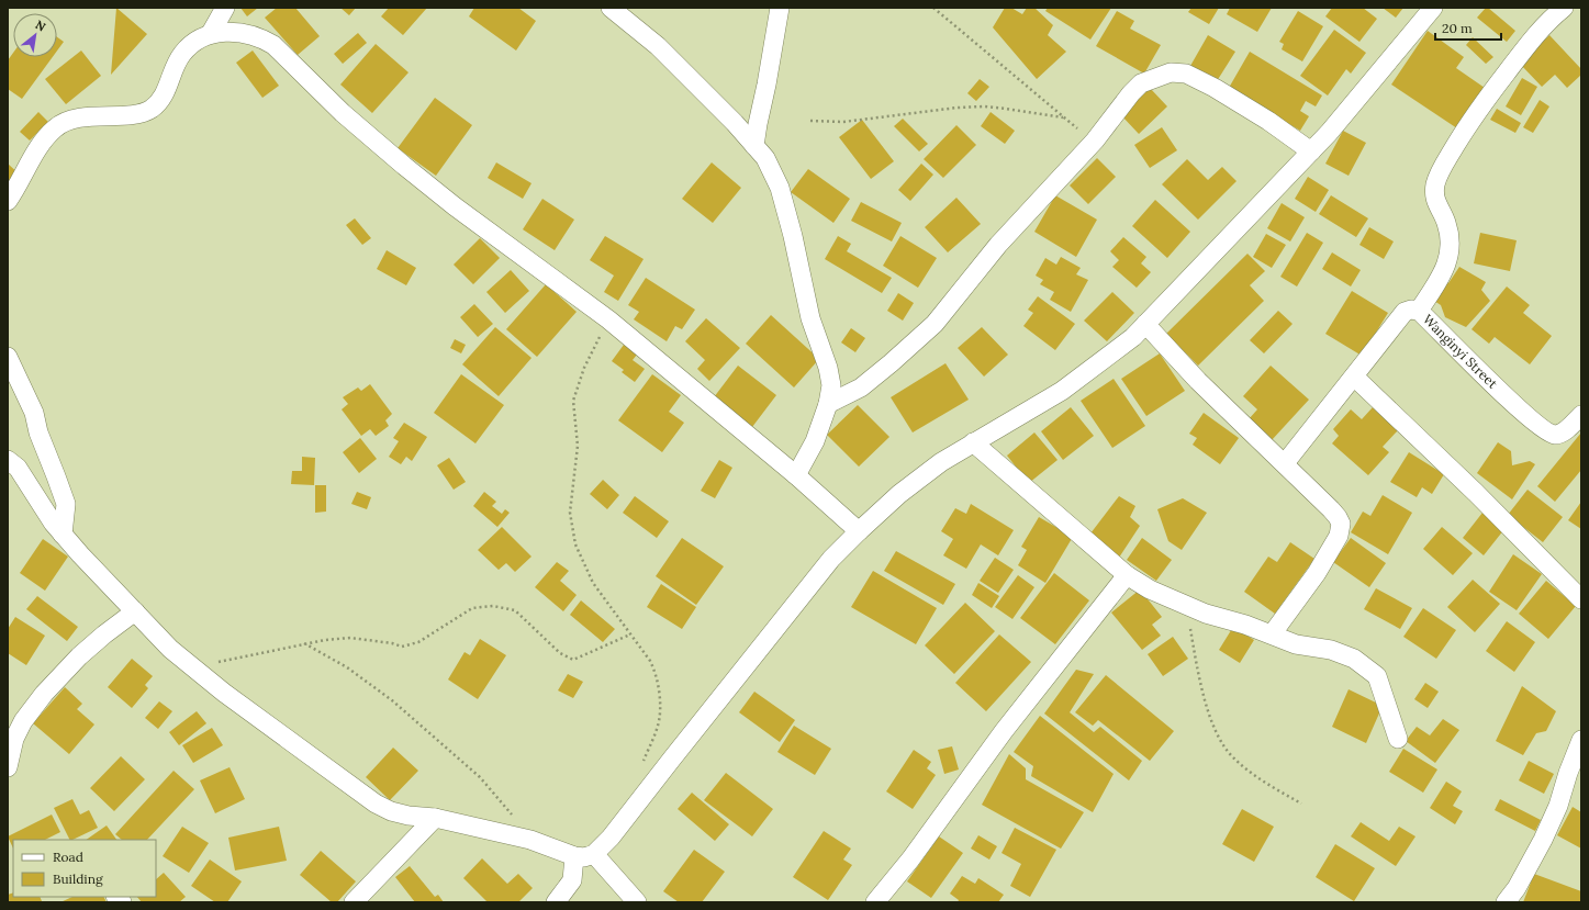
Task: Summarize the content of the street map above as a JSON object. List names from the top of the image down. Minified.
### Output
{"streets":{"street":["Wanginyi Street"]},"legend":["Road","Building"],"scale_bar":"20 m","north":"top right"}
